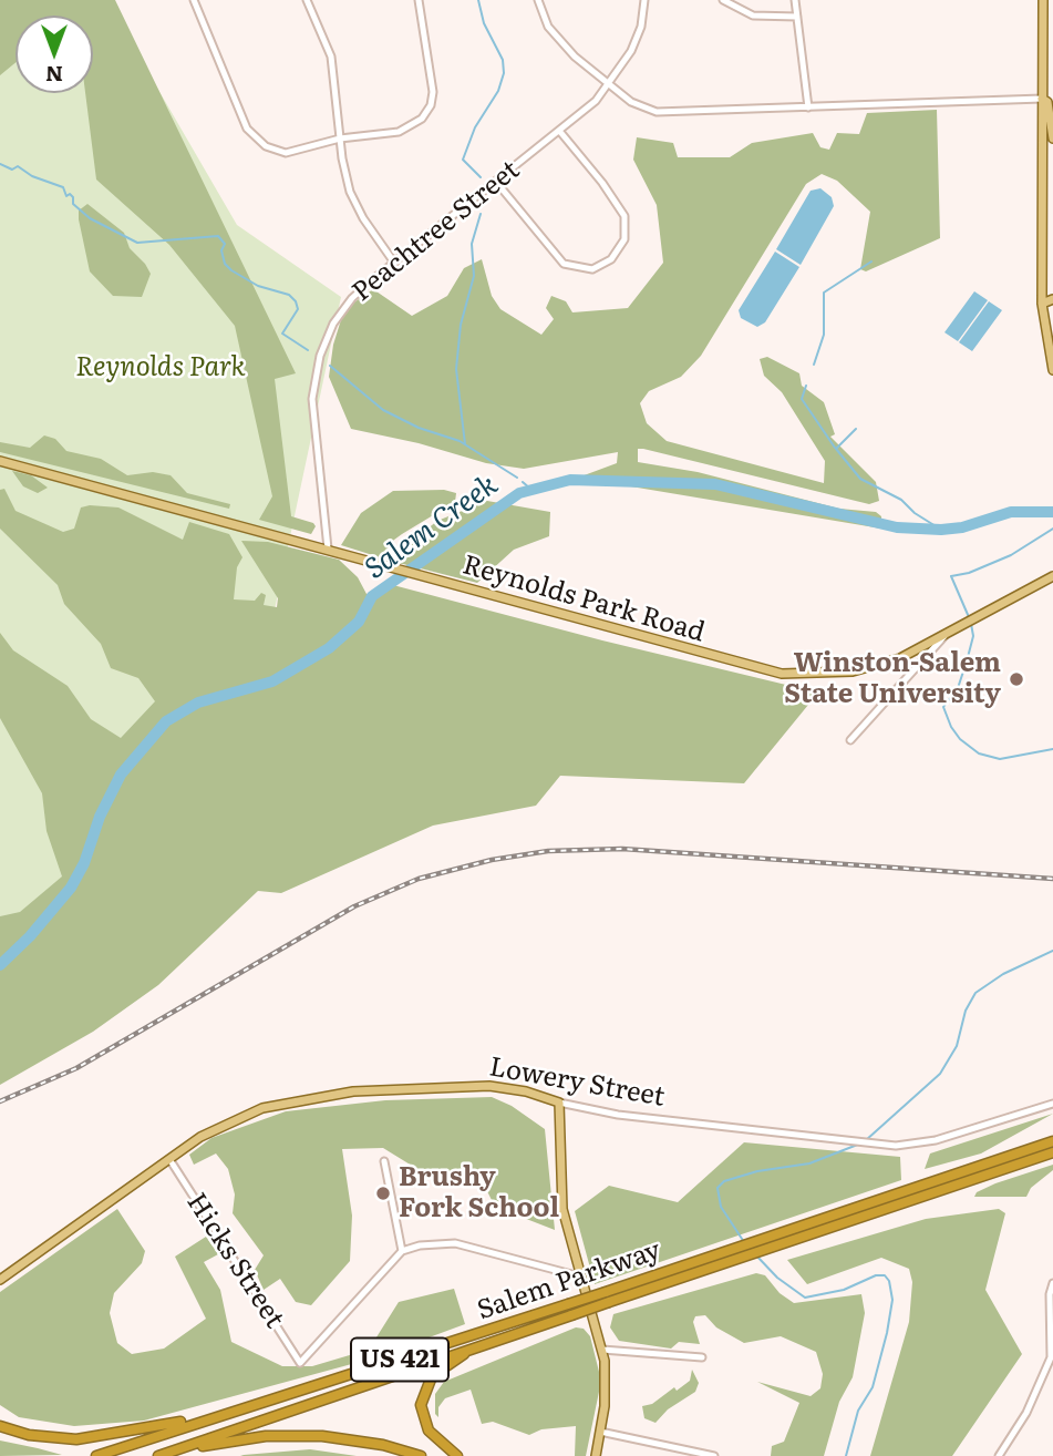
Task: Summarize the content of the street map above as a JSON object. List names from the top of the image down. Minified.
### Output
{"streets":{"highway":["Salem Parkway","US 421"],"main road":["Reynolds Park Road","Lowery Street"],"street":["Peachtree Street","Hicks Street"]},"crossings":[["Peachtree Street","Reynolds Park Road"],["Lowery Street","Hicks Street"]],"water":["Salem Creek"],"parks":["Reynolds Park"],"places":["Winston-Salem State University","Brushy Fork School"],"north":"bottom"}
